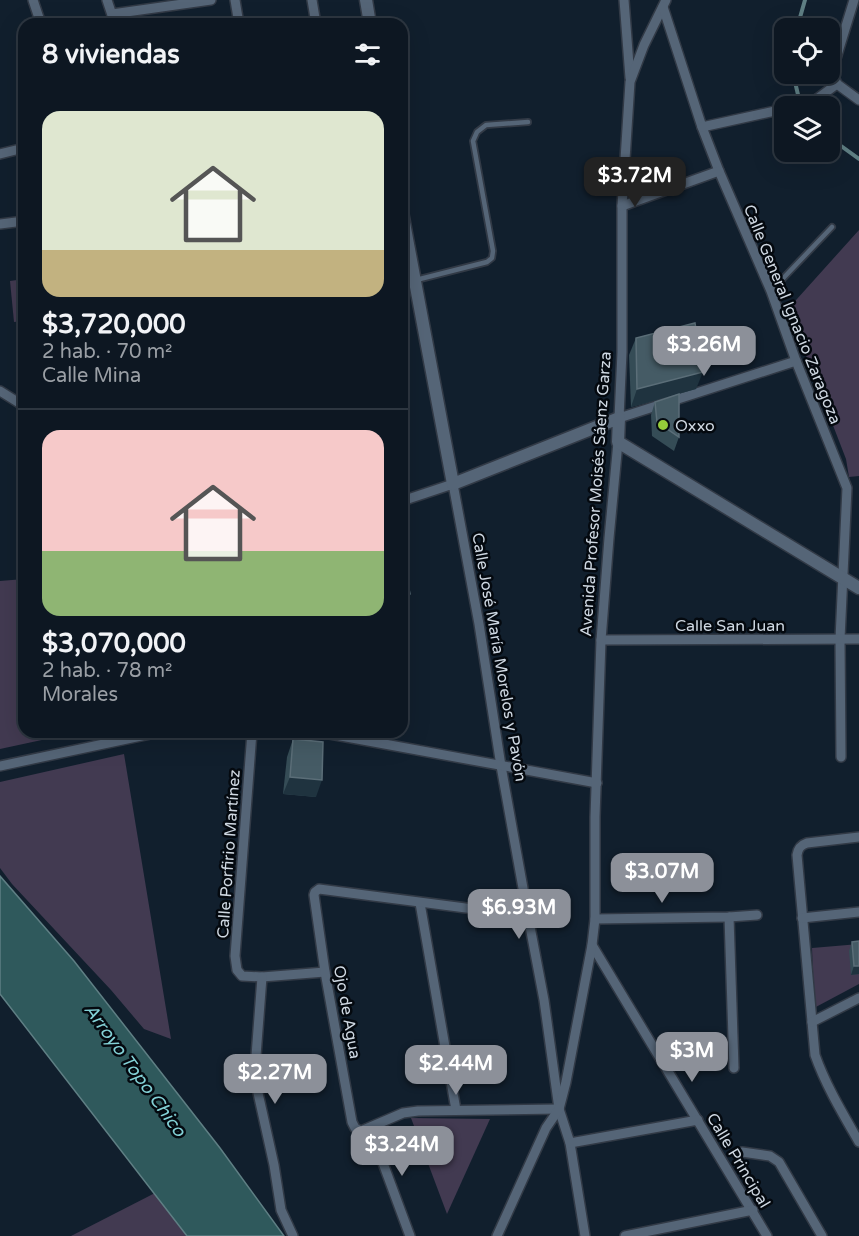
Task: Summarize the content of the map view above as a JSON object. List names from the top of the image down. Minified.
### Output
{"streets":{"street":["Calle General Ignacio Zaragoza","Avenida Profesor Moisés Sáenz Garza","Calle San Juan","Calle José María Morelos y Pavón","Calle Porfirio Martínez","Ojo de Agua","Calle Principal"]},"crossings":[["Calle General Ignacio Zaragoza","Avenida Profesor Moisés Sáenz Garza"],["Calle General Ignacio Zaragoza","Calle San Juan"],["Avenida Profesor Moisés Sáenz Garza","Calle San Juan"],["Avenida Profesor Moisés Sáenz Garza","Calle José María Morelos y Pavón"],["Avenida Profesor Moisés Sáenz Garza","Calle Principal"]],"water":["Arroyo Topo Chico"],"places":["Oxxo"],"page":{"heading":"8 viviendas","list":[{"name":"$3,720,000","note":"2 hab. · 70 m² · Calle Mina"},{"name":"$3,070,000","note":"2 hab. · 78 m² · Morales"}],"price":["$3.72M","$3.26M","$3.07M","$6.93M","$3M","$2.44M","$2.27M","$3.24M"]}}
